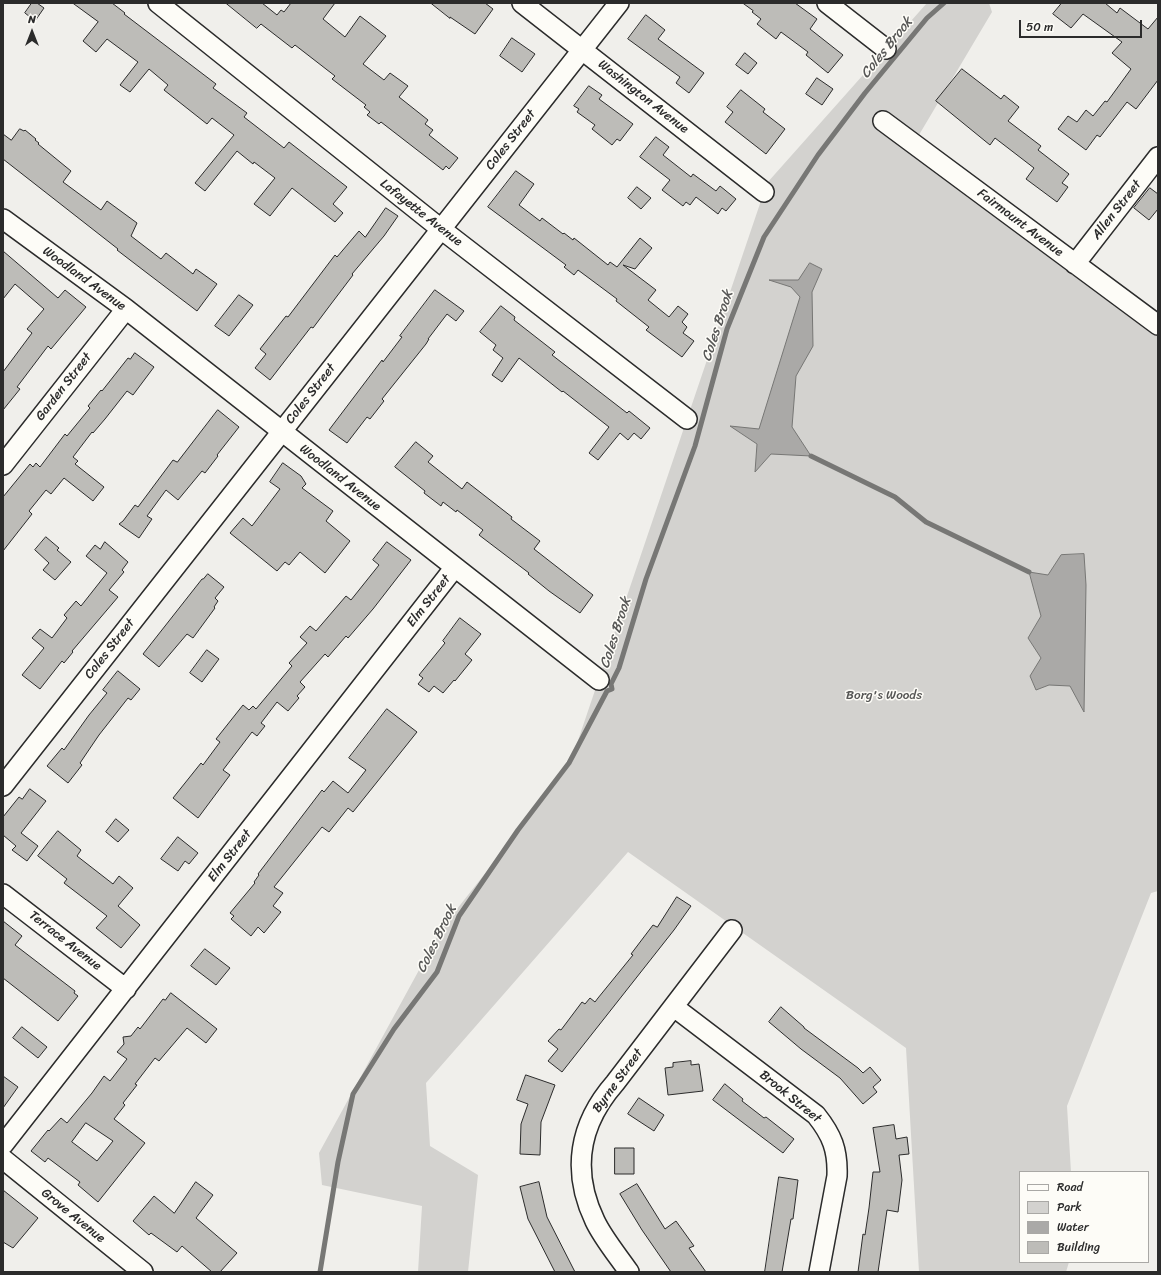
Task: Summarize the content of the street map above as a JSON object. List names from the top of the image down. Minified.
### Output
{"streets":{"street":["Washington Avenue","Coles Street","Allen Street","Lafayette Avenue","Fairmount Avenue","Woodland Avenue","Garden Street","Elm Street","Terrace Avenue","Byrne Street","Brook Street","Grove Avenue"]},"crossings":[["Washington Avenue","Coles Street"],["Coles Street","Lafayette Avenue"],["Coles Street","Woodland Avenue"],["Allen Street","Fairmount Avenue"],["Woodland Avenue","Garden Street"],["Woodland Avenue","Elm Street"],["Elm Street","Terrace Avenue"],["Byrne Street","Brook Street"]],"water":["Coles Brook"],"parks":["Borg's Woods"],"legend":["Road","Park","Water","Building"],"scale_bar":"50 m","north":"top"}
